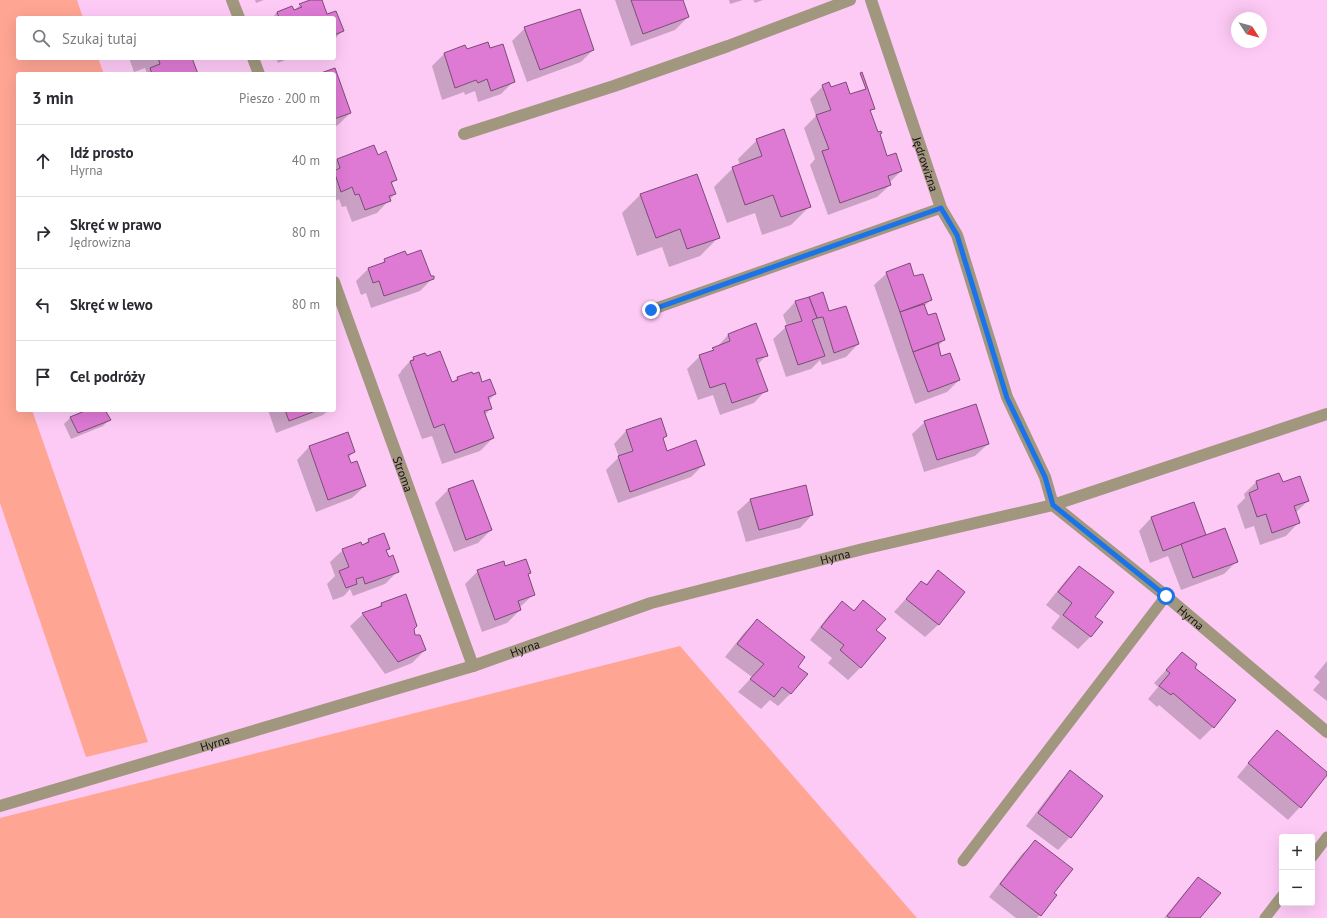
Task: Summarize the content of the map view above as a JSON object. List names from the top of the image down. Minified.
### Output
{"streets":{"street":["Jędrowizna","Stroma","Hyrna"]},"crossings":[["Jędrowizna","Hyrna"],["Stroma","Hyrna"]],"north":"bottom right","page":{"search":"Szukaj tutaj","heading":["3 min","Pieszo · 200 m"],"list":[["Idź prosto","Hyrna","40 m"],["Skręć w prawo","Jędrowizna","80 m"],["Skręć w lewo","80 m"],"Cel podróży"],"map_buttons":["+","−"]}}
